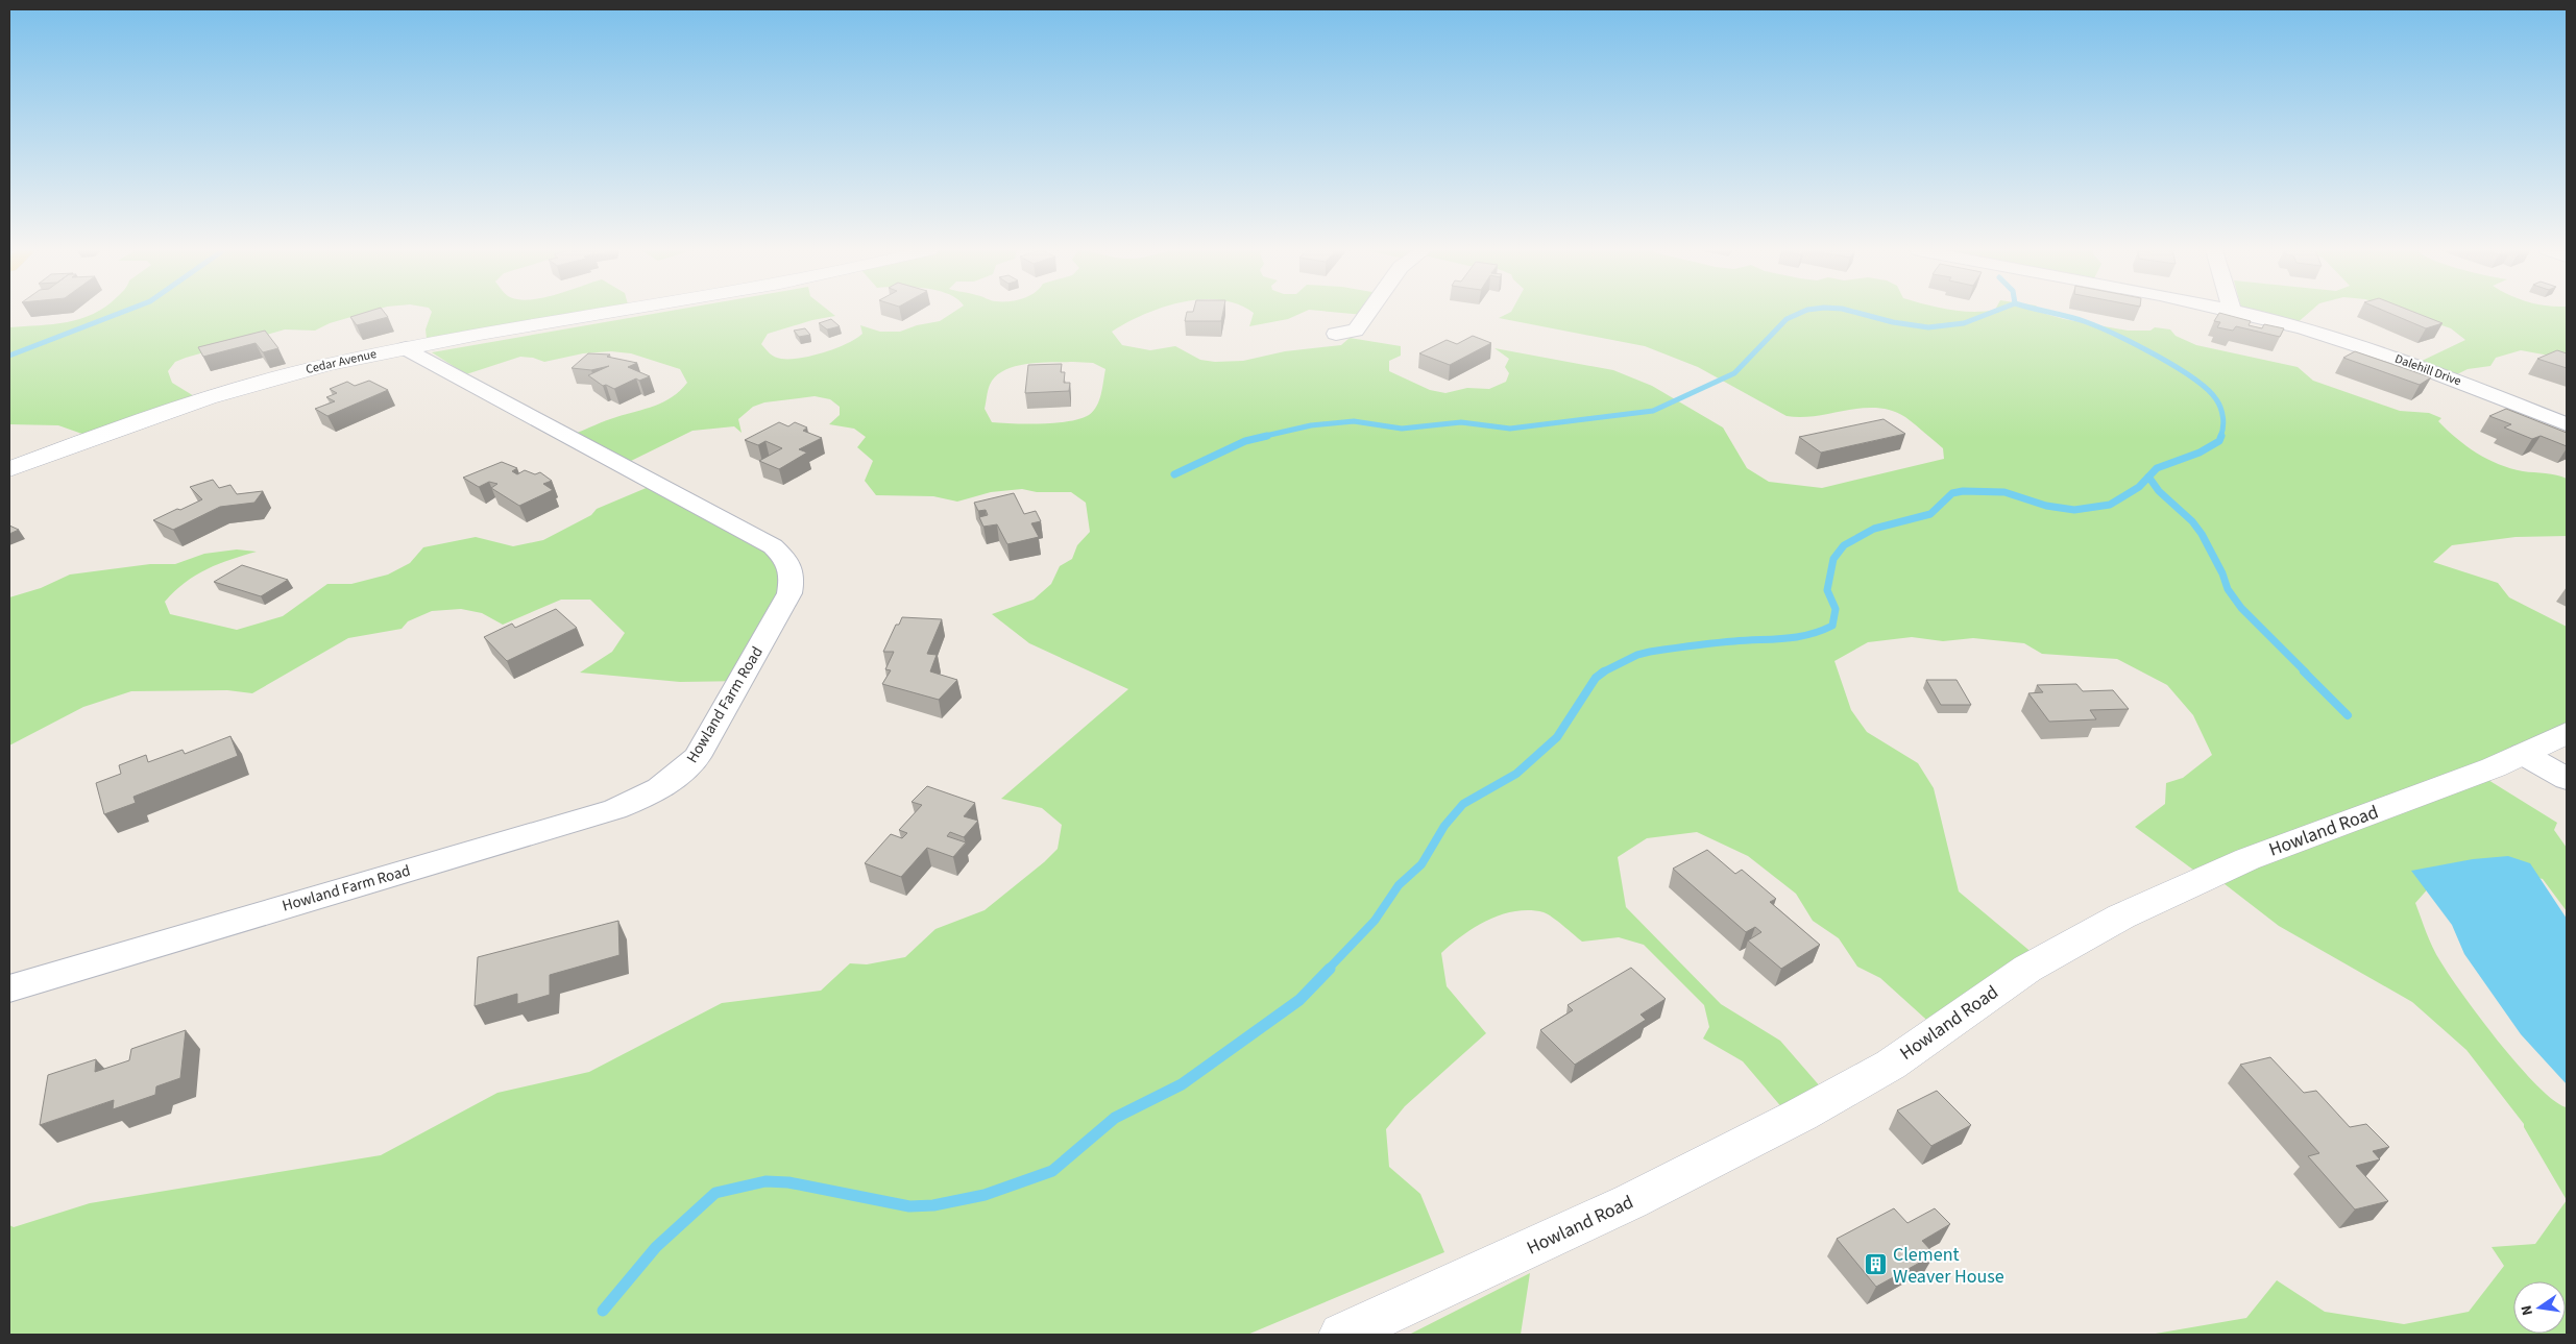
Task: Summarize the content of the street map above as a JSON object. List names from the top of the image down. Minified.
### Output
{"streets":{"street":["Cedar Avenue","Dalehill Drive","Howland Farm Road","Howland Road"]},"crossings":[["Cedar Avenue","Howland Farm Road"]],"places":{"building":["Clement Weaver House"]},"north":"left"}
